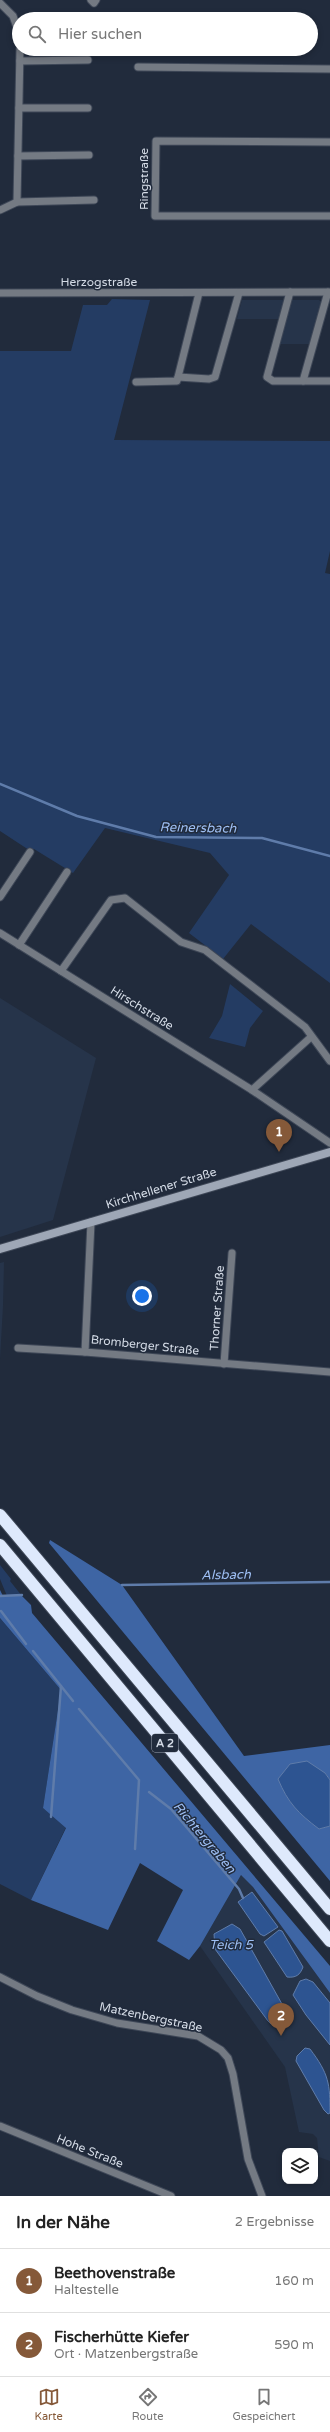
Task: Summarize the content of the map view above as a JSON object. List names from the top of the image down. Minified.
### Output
{"streets":{"highway":["A 2"],"main road":["Kirchhellener Straße"],"street":["Ringstraße","Herzogstraße","Hirschstraße","Thorner Straße","Bromberger Straße","Matzenbergstraße","Hohe Straße"]},"crossings":[["Kirchhellener Straße","Bromberger Straße"],["Thorner Straße","Bromberger Straße"]],"water":["Reinersbach","Alsbach","Richtergraben","Teich 5"],"page":{"search":"Hier suchen","pins":["1","2"],"heading":["In der Nähe","2 Ergebnisse"],"list":[{"mark":"1","name":"Beethovenstraße","note":"Haltestelle","value":"160 m"},{"mark":"2","name":"Fischerhütte Kiefer","note":"Ort · Matzenbergstraße","value":"590 m"}],"nav":["Karte","Route","Gespeichert"]}}
